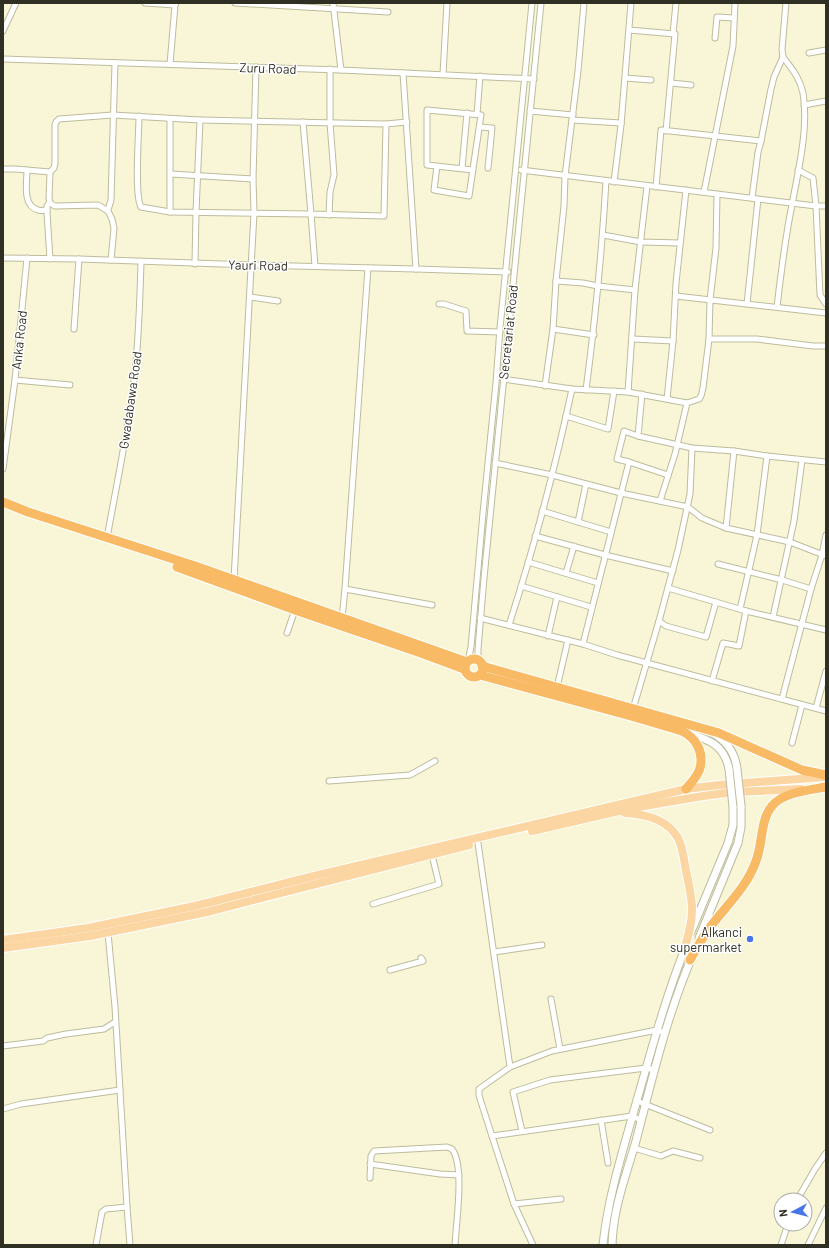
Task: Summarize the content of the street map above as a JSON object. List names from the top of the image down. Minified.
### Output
{"streets":{"street":["Zuru Road","Yauri Road","Secretariat Road","Anka Road","Gwadabawa Road"]},"crossings":[["Zuru Road","Secretariat Road"],["Yauri Road","Secretariat Road"],["Yauri Road","Anka Road"],["Yauri Road","Gwadabawa Road"]],"places":["Alkanci supermarket"],"north":"left"}
